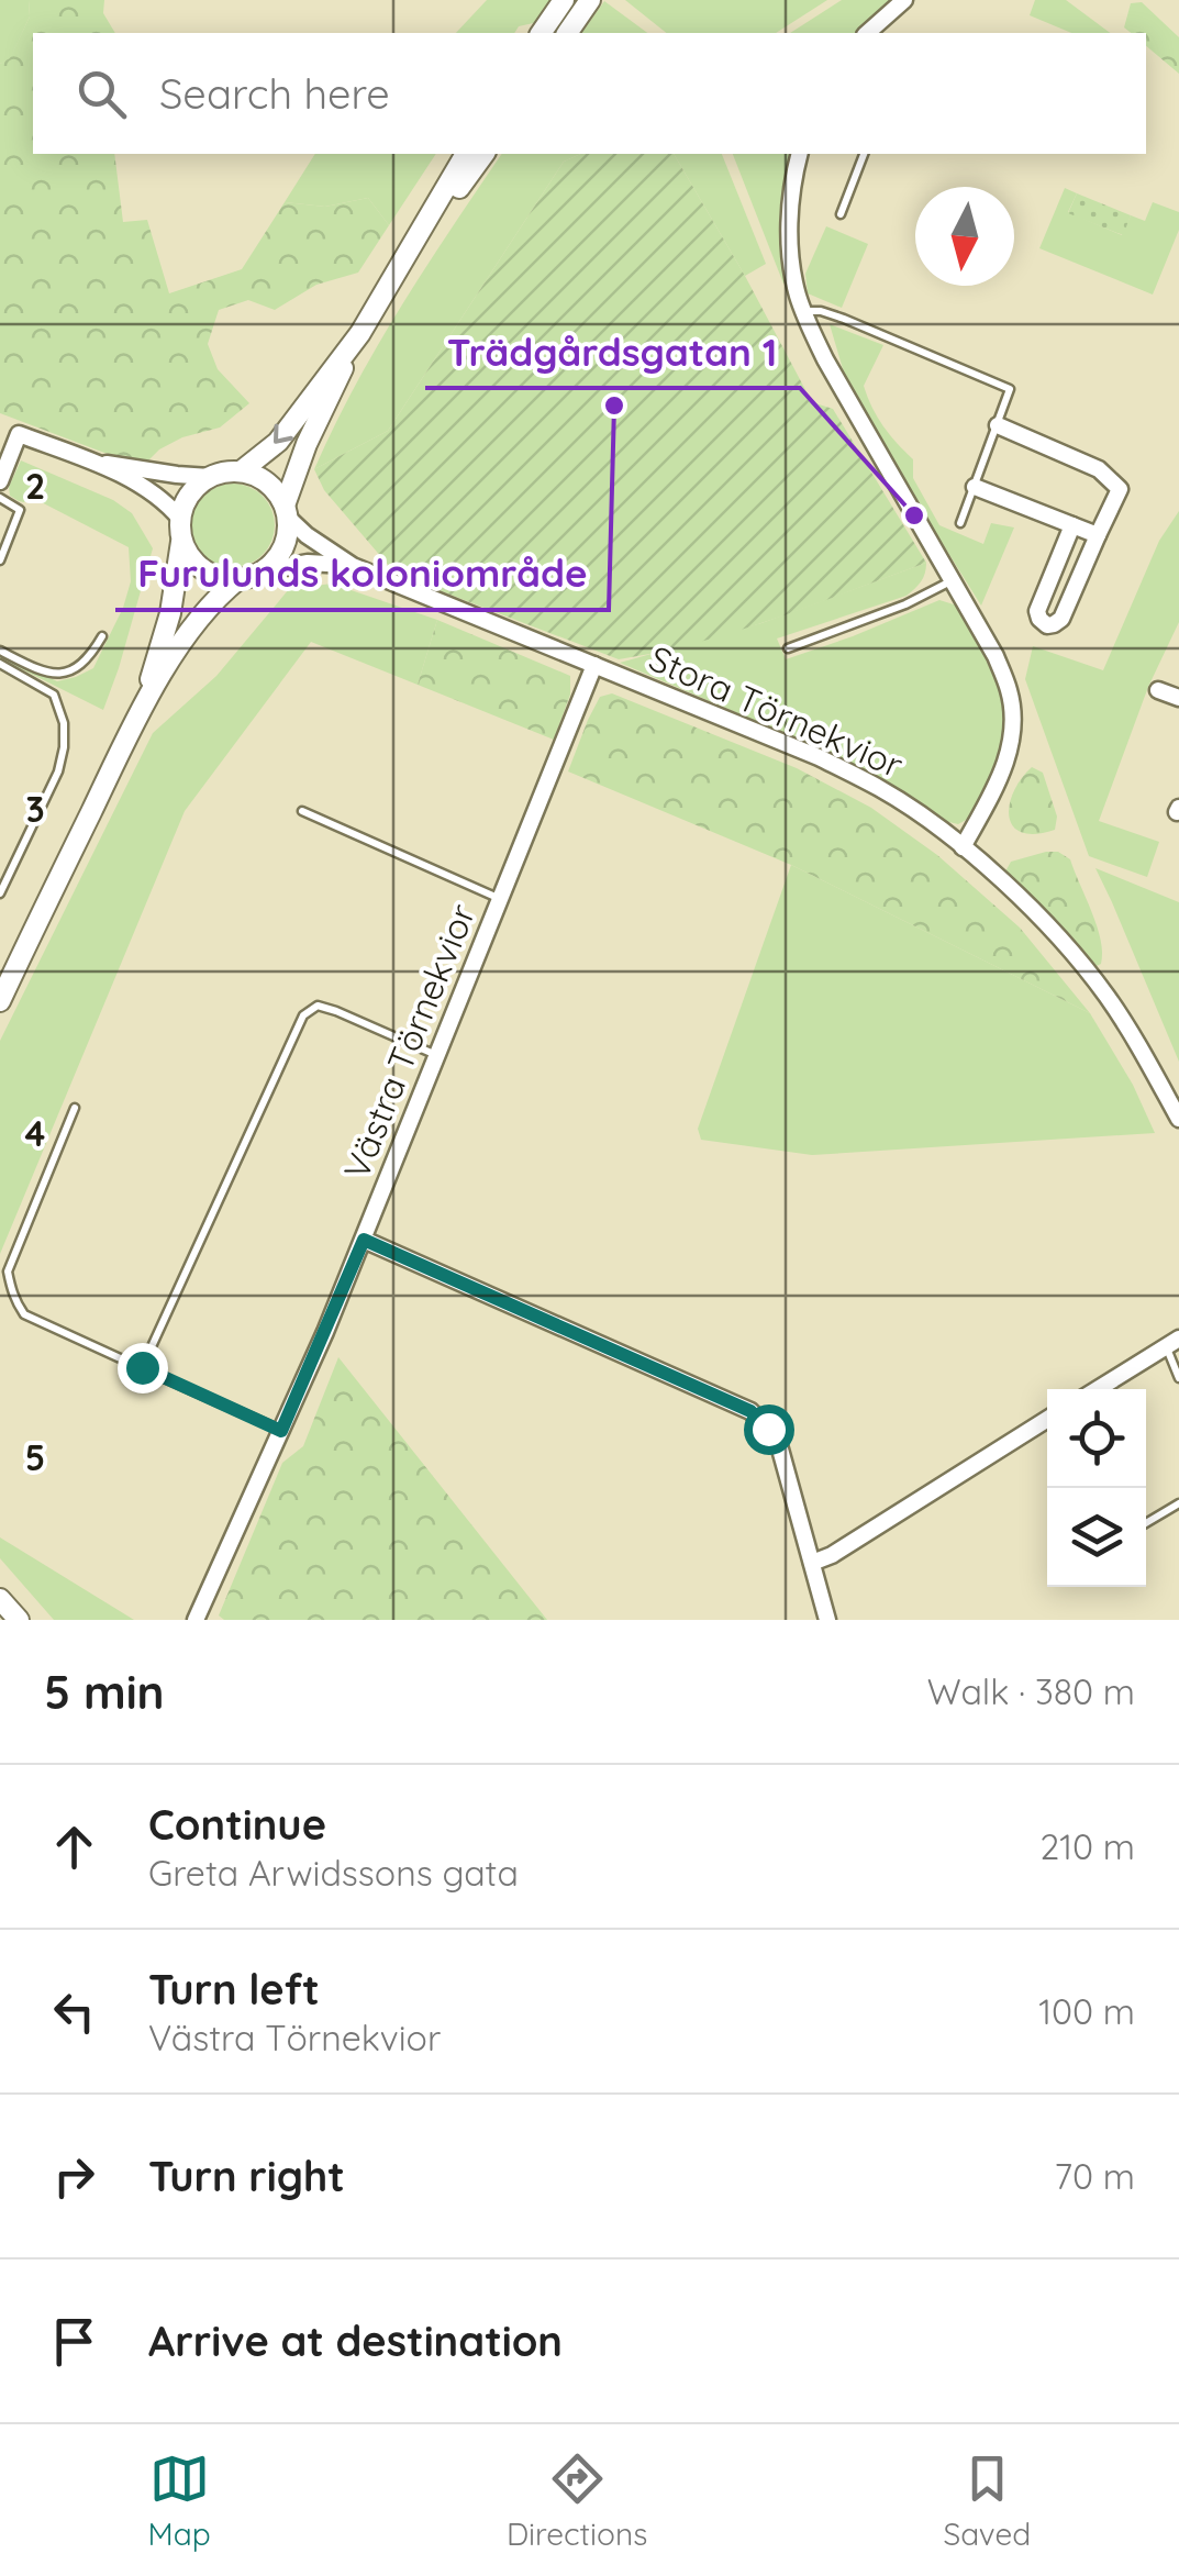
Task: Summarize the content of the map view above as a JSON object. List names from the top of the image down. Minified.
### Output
{"streets":{"street":["Stora Törnekvior","Västra Törnekvior"]},"crossings":[["Stora Törnekvior","Västra Törnekvior"]],"places":["Furulunds koloniområde","Trädgårdsgatan 1"],"north":"bottom","page":{"search":"Search here","heading":["5 min","Walk · 380 m"],"list":[["Continue","Greta Arwidssons gata","210 m"],["Turn left","Västra Törnekvior","100 m"],["Turn right","70 m"],"Arrive at destination"],"nav":["Map","Directions","Saved"]},"grid":{"rows":["2","3","4","5"]}}
